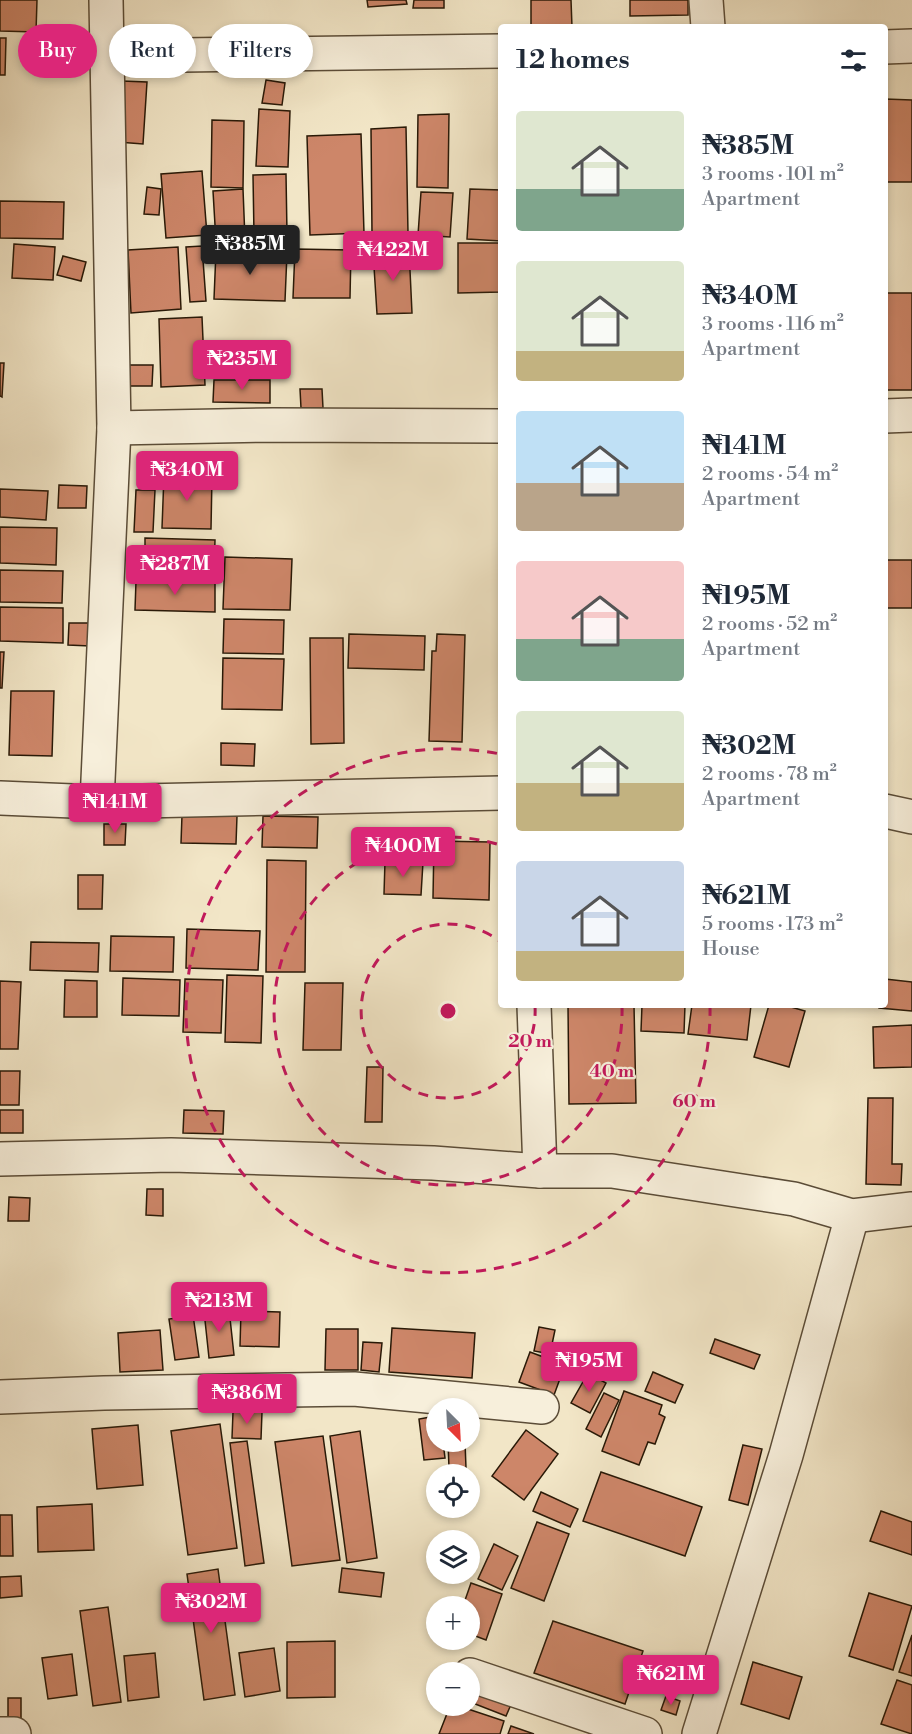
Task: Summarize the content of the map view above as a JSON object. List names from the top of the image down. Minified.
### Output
{"north":"bottom right","page":{"chip":["Buy","Rent","Filters"],"heading":"12 homes","list":[{"name":"₦385M","note":"3 rooms · 101 m² · Apartment"},{"name":"₦340M","note":"3 rooms · 116 m² · Apartment"},{"name":"₦141M","note":"2 rooms · 54 m² · Apartment"},{"name":"₦195M","note":"2 rooms · 52 m² · Apartment"},{"name":"₦302M","note":"2 rooms · 78 m² · Apartment"},{"name":"₦621M","note":"5 rooms · 173 m² · House"}],"price":["₦385M","₦422M","₦235M","₦340M","₦287M","₦141M","₦400M","₦213M","₦195M","₦386M","₦302M","₦621M"],"map_buttons":["+","−"]},"rings":["20 m","40 m","60 m"]}
